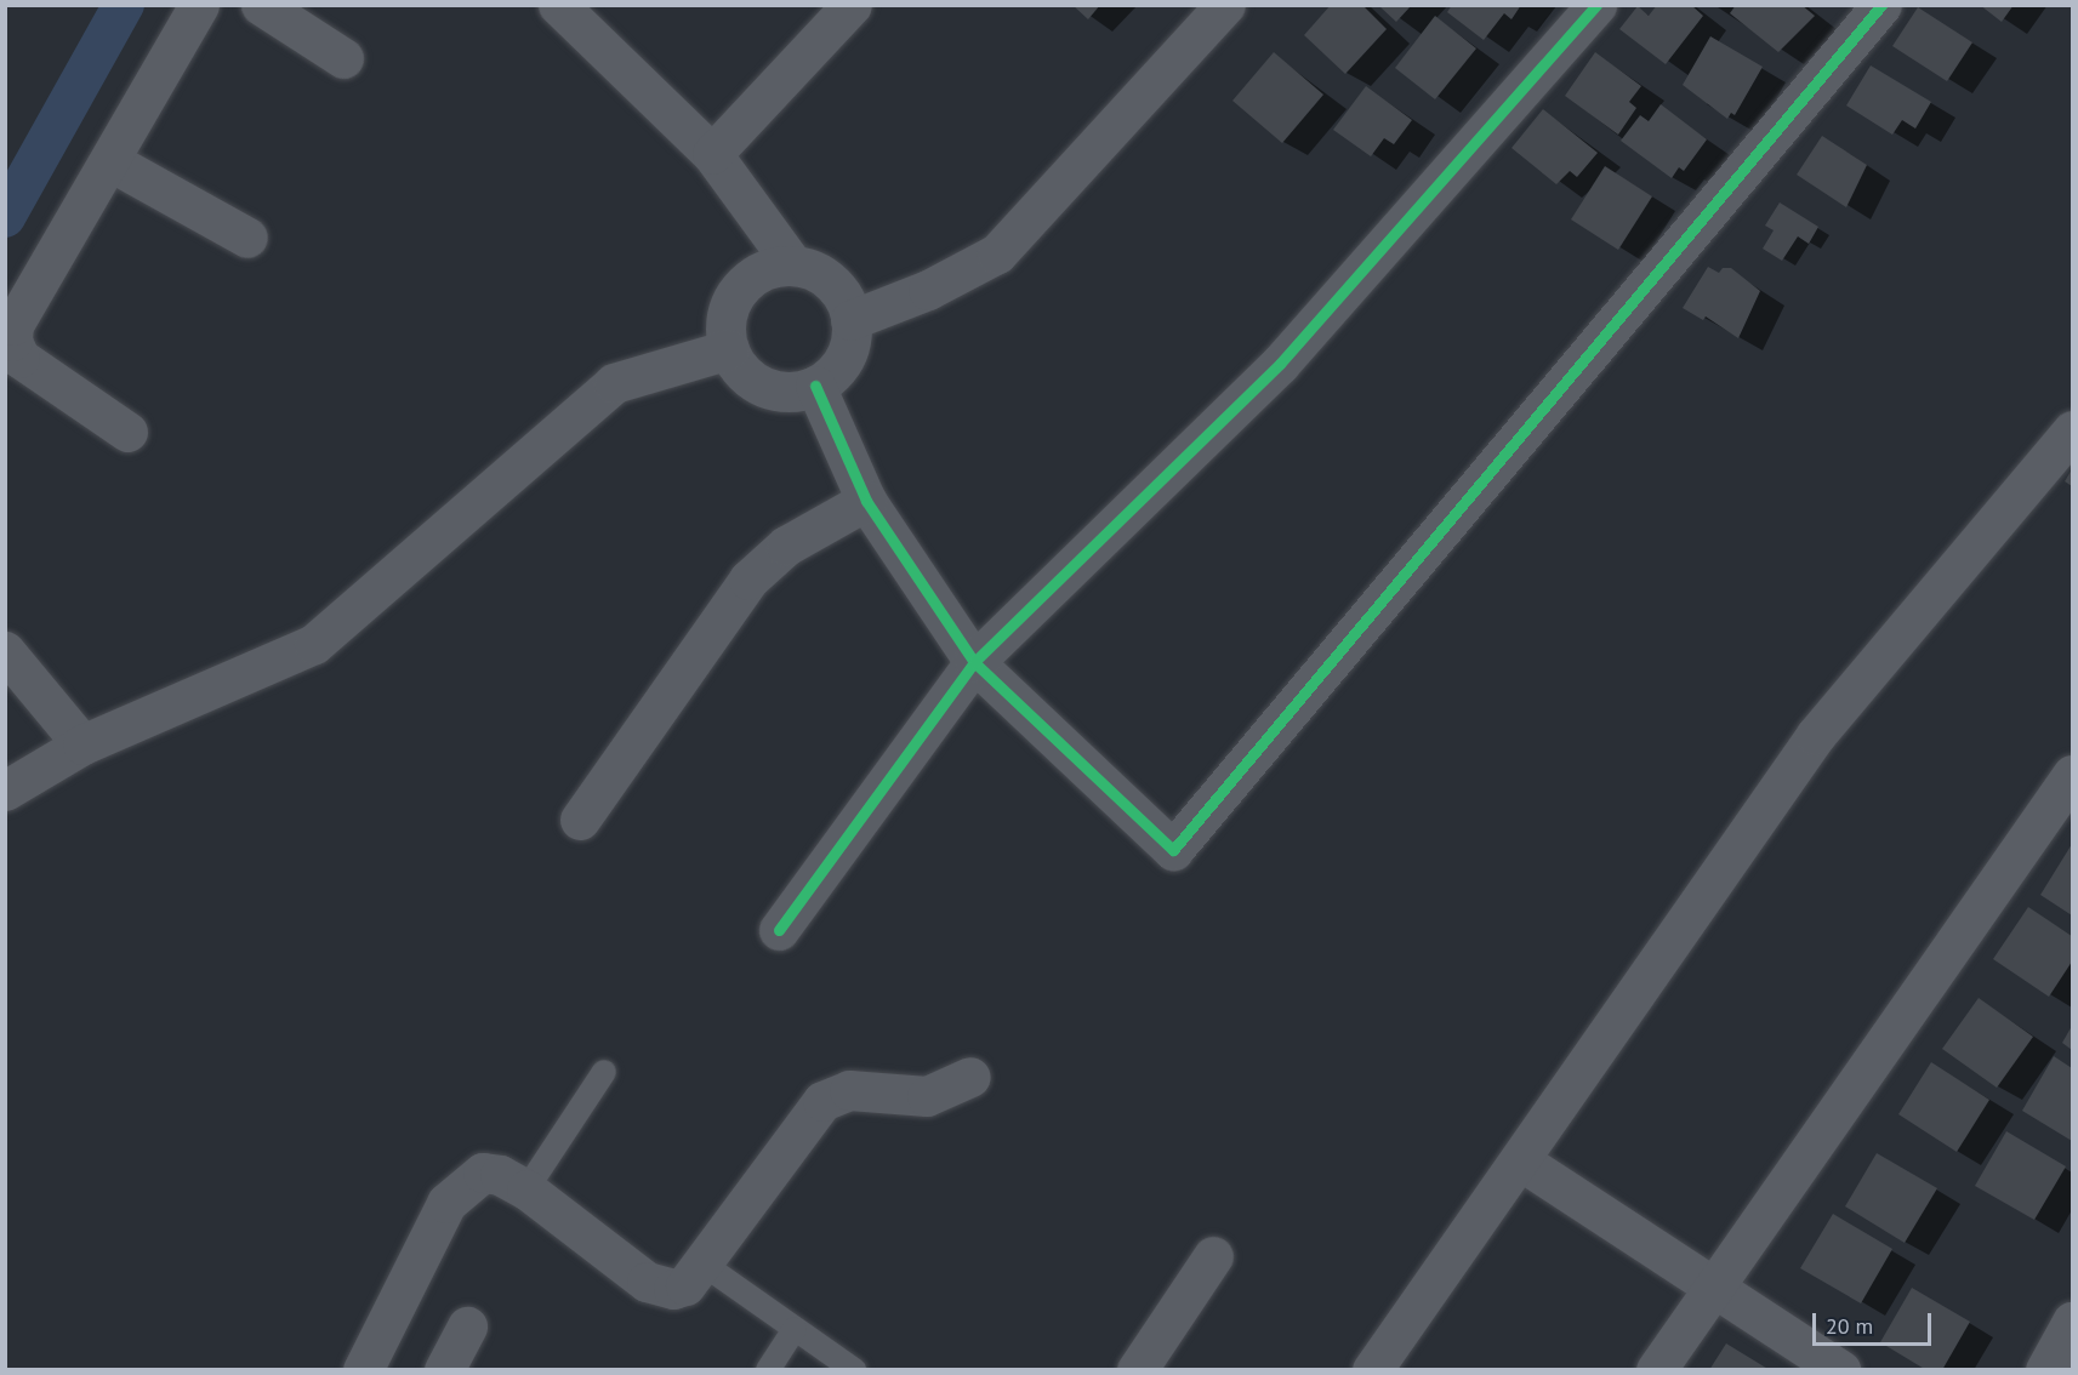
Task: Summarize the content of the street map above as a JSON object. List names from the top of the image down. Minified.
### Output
{"scale_bar":"20 m"}
